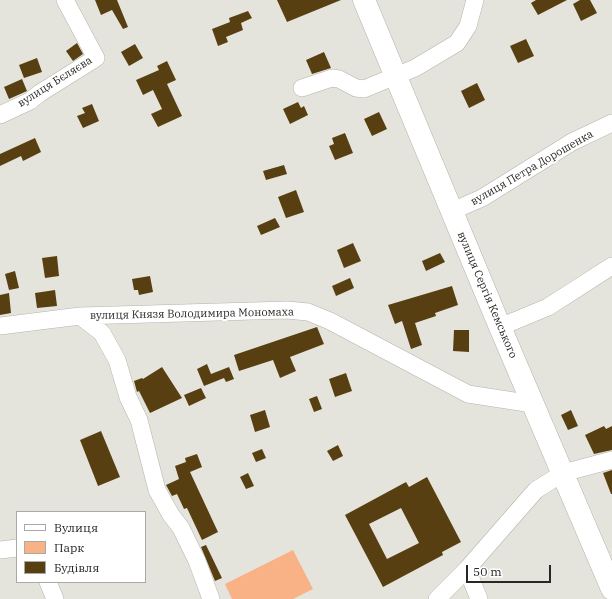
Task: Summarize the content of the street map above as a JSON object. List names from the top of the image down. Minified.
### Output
{"streets":{"highway":["вулиця Сергія Кемського"],"street":["вулиця Бєляєва","вулиця Петра Дорошенка","вулиця Князя Володимира Мономаха"]},"crossings":[["вулиця Петра Дорошенка","вулиця Сергія Кемського"],["вулиця Сергія Кемського","вулиця Князя Володимира Мономаха"]],"legend":["Вулиця","Парк","Будівля"],"scale_bar":"50 m"}
